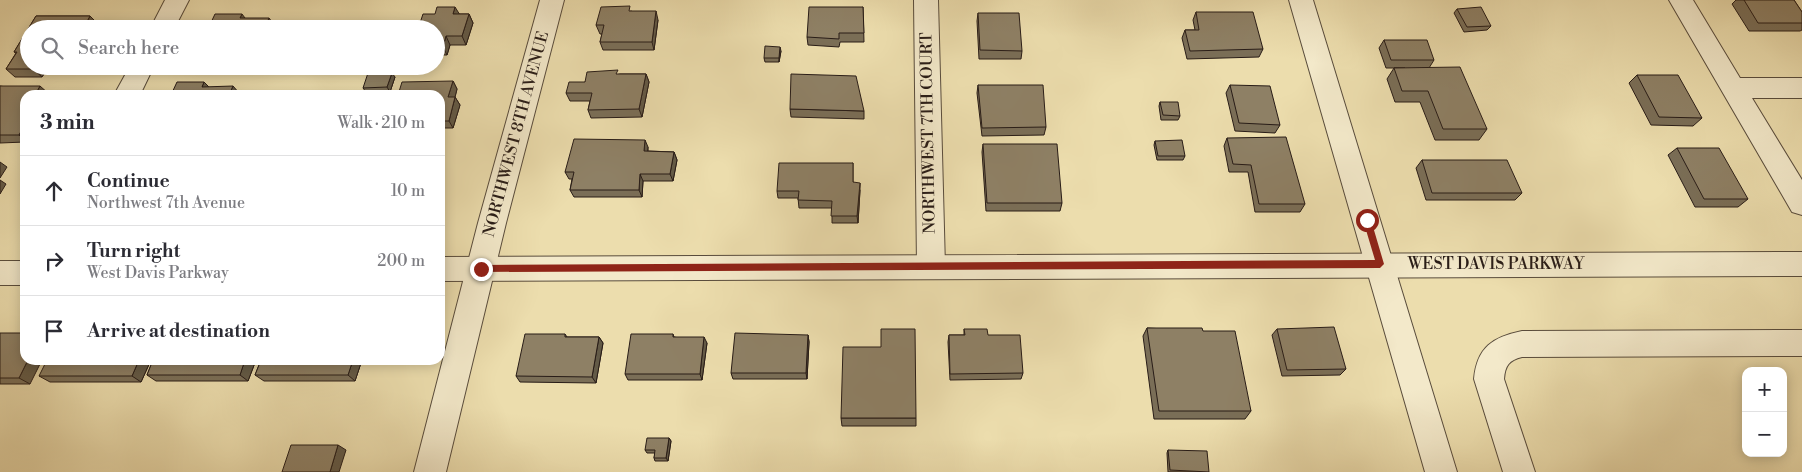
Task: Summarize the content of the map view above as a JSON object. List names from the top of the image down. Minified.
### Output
{"streets":{"street":["NORTHWEST 7TH COURT","NORTHWEST 8TH AVENUE","WEST DAVIS PARKWAY"]},"crossings":[["NORTHWEST 7TH COURT","WEST DAVIS PARKWAY"],["NORTHWEST 8TH AVENUE","WEST DAVIS PARKWAY"]],"page":{"search":"Search here","heading":["3 min","Walk · 210 m"],"list":[["Continue","Northwest 7th Avenue","10 m"],["Turn right","West Davis Parkway","200 m"],"Arrive at destination"],"map_buttons":["+","−"]}}
